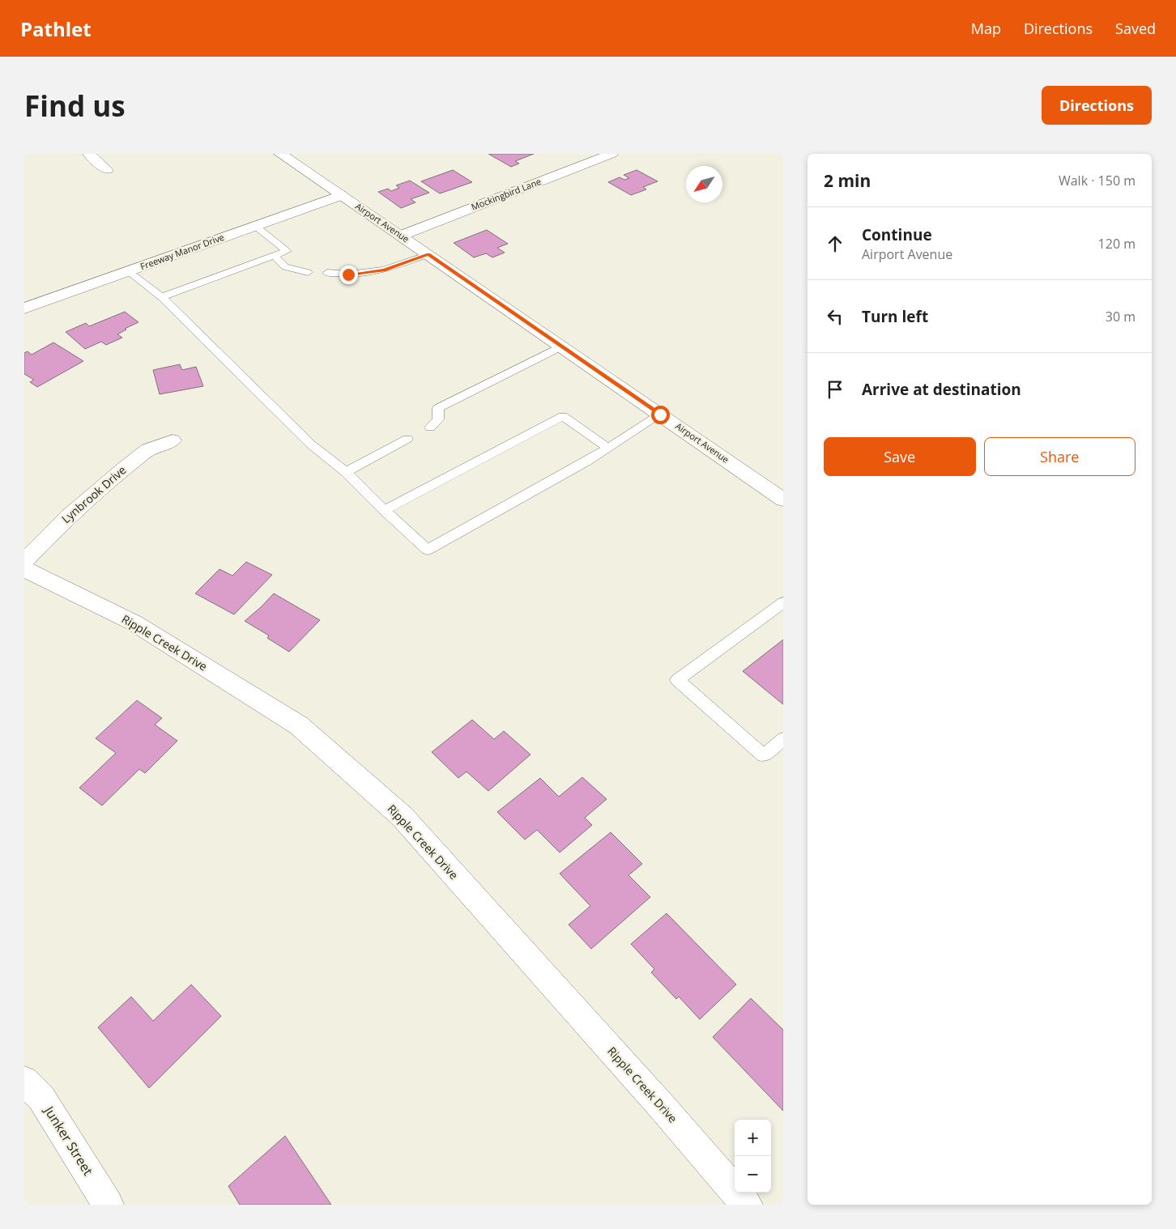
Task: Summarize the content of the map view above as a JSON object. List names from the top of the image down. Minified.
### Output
{"streets":{"street":["Mockingbird Lane","Airport Avenue","Freeway Manor Drive","Lynbrook Drive","Ripple Creek Drive","Junker Street"]},"crossings":[["Mockingbird Lane","Airport Avenue"],["Airport Avenue","Freeway Manor Drive"]],"north":"bottom left","page":{"header":"Pathlet","nav":["Map","Directions","Saved"],"buttons":["Directions",["Save","Share"]],"title":"Find us","heading":["2 min","Walk · 150 m"],"list":[["Continue","Airport Avenue","120 m"],["Turn left","30 m"],"Arrive at destination"],"map_buttons":["+","−"]}}
